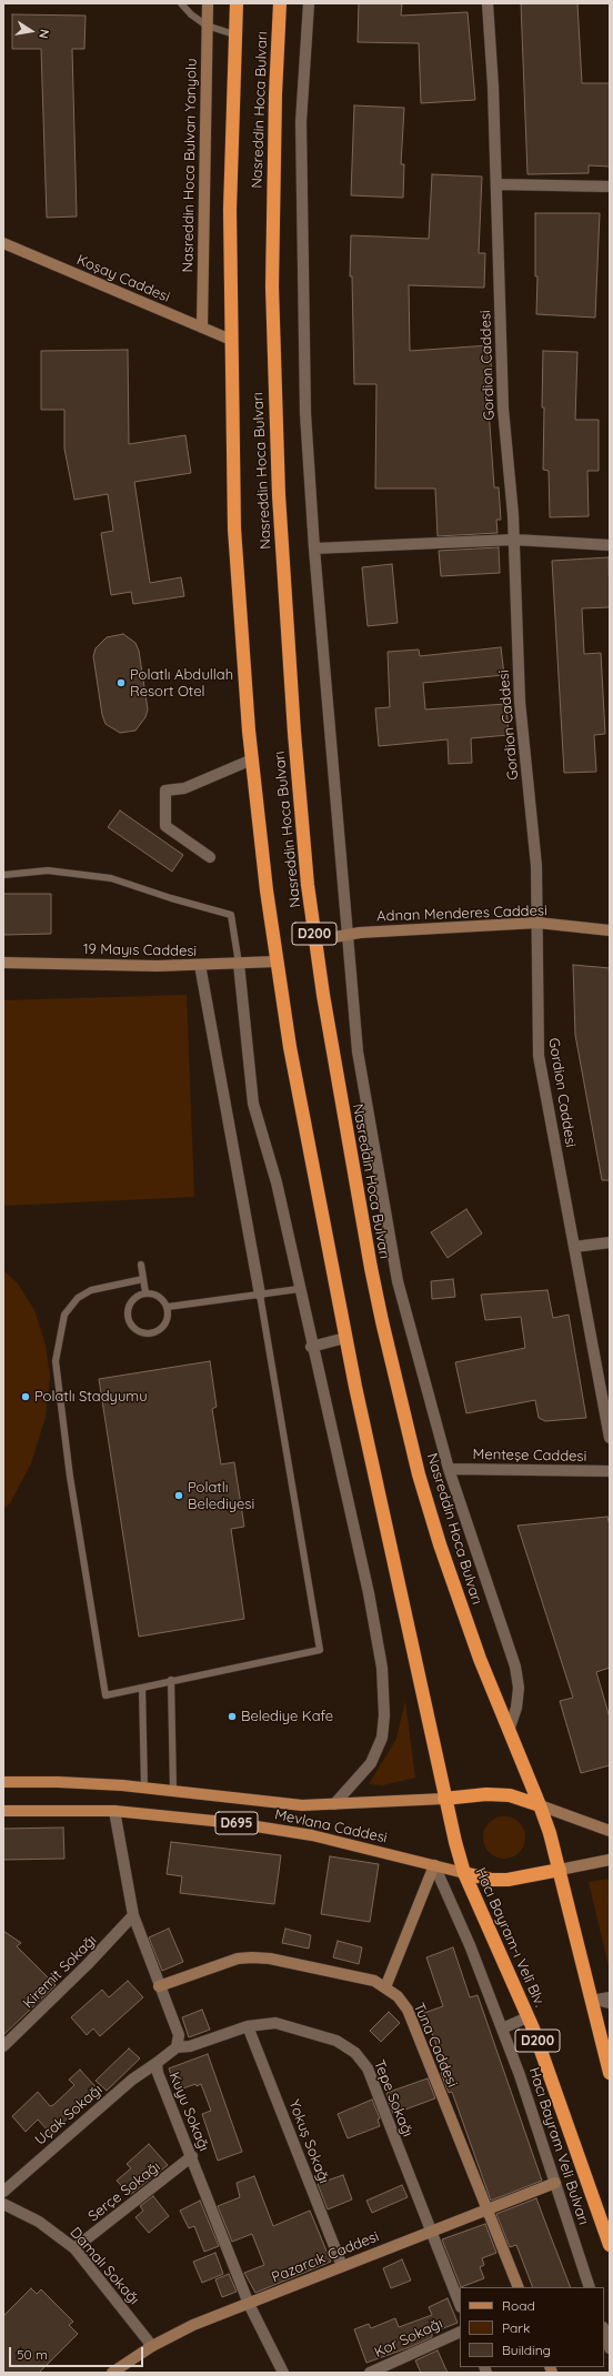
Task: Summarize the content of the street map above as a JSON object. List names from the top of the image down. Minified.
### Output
{"streets":{"highway":["Nasreddin Hoca Bulvarı","D200","Hacı Bayram-ı Velî Blv."],"main road":["D695","Mevlana Caddesi"],"street":["Nasreddin Hoca Bulvarı Yanyolu","Koşay Caddesi","Gordion Caddesi","Adnan Menderes Caddesi","19 Mayıs Caddesi","Menteşe Caddesi","Kiremit Sokağı","Tuna Caddesi","Tepe Sokağı","Kuyu Sokağı","Uçak Sokağı","Yokuş Sokağı","Hacı Bayram Veli Bulvarı","Serçe Sokağı","Pazarcık Caddesi","Damalı Sokağı","Kor Sokağı"]},"crossings":[["Nasreddin Hoca Bulvarı","Koşay Caddesi"],["Nasreddin Hoca Bulvarı","Adnan Menderes Caddesi"],["Nasreddin Hoca Bulvarı","D200"],["Nasreddin Hoca Bulvarı","19 Mayıs Caddesi"],["Nasreddin Hoca Bulvarı","Mevlana Caddesi"],["Nasreddin Hoca Bulvarı","Hacı Bayram-ı Velî Blv."],["Nasreddin Hoca Bulvarı Yanyolu","Koşay Caddesi"],["Gordion Caddesi","Adnan Menderes Caddesi"],["Mevlana Caddesi","Hacı Bayram-ı Velî Blv."],["Mevlana Caddesi","Hacı Bayram Veli Bulvarı"],["Tuna Caddesi","Pazarcık Caddesi"],["Tepe Sokağı","Kuyu Sokağı"],["Tepe Sokağı","Yokuş Sokağı"],["Tepe Sokağı","Pazarcık Caddesi"],["Kuyu Sokağı","Uçak Sokağı"],["Kuyu Sokağı","Serçe Sokağı"],["Kuyu Sokağı","Pazarcık Caddesi"],["Yokuş Sokağı","Pazarcık Caddesi"],["Hacı Bayram Veli Bulvarı","Pazarcık Caddesi"],["Serçe Sokağı","Damalı Sokağı"],["Pazarcık Caddesi","Damalı Sokağı"]],"places":["Polatlı Abdullah Resort Otel","Polatlı Stadyumu","Polatlı Belediyesi","Belediye Kafe"],"legend":["Road","Park","Building"],"scale_bar":"50 m","north":"right"}
